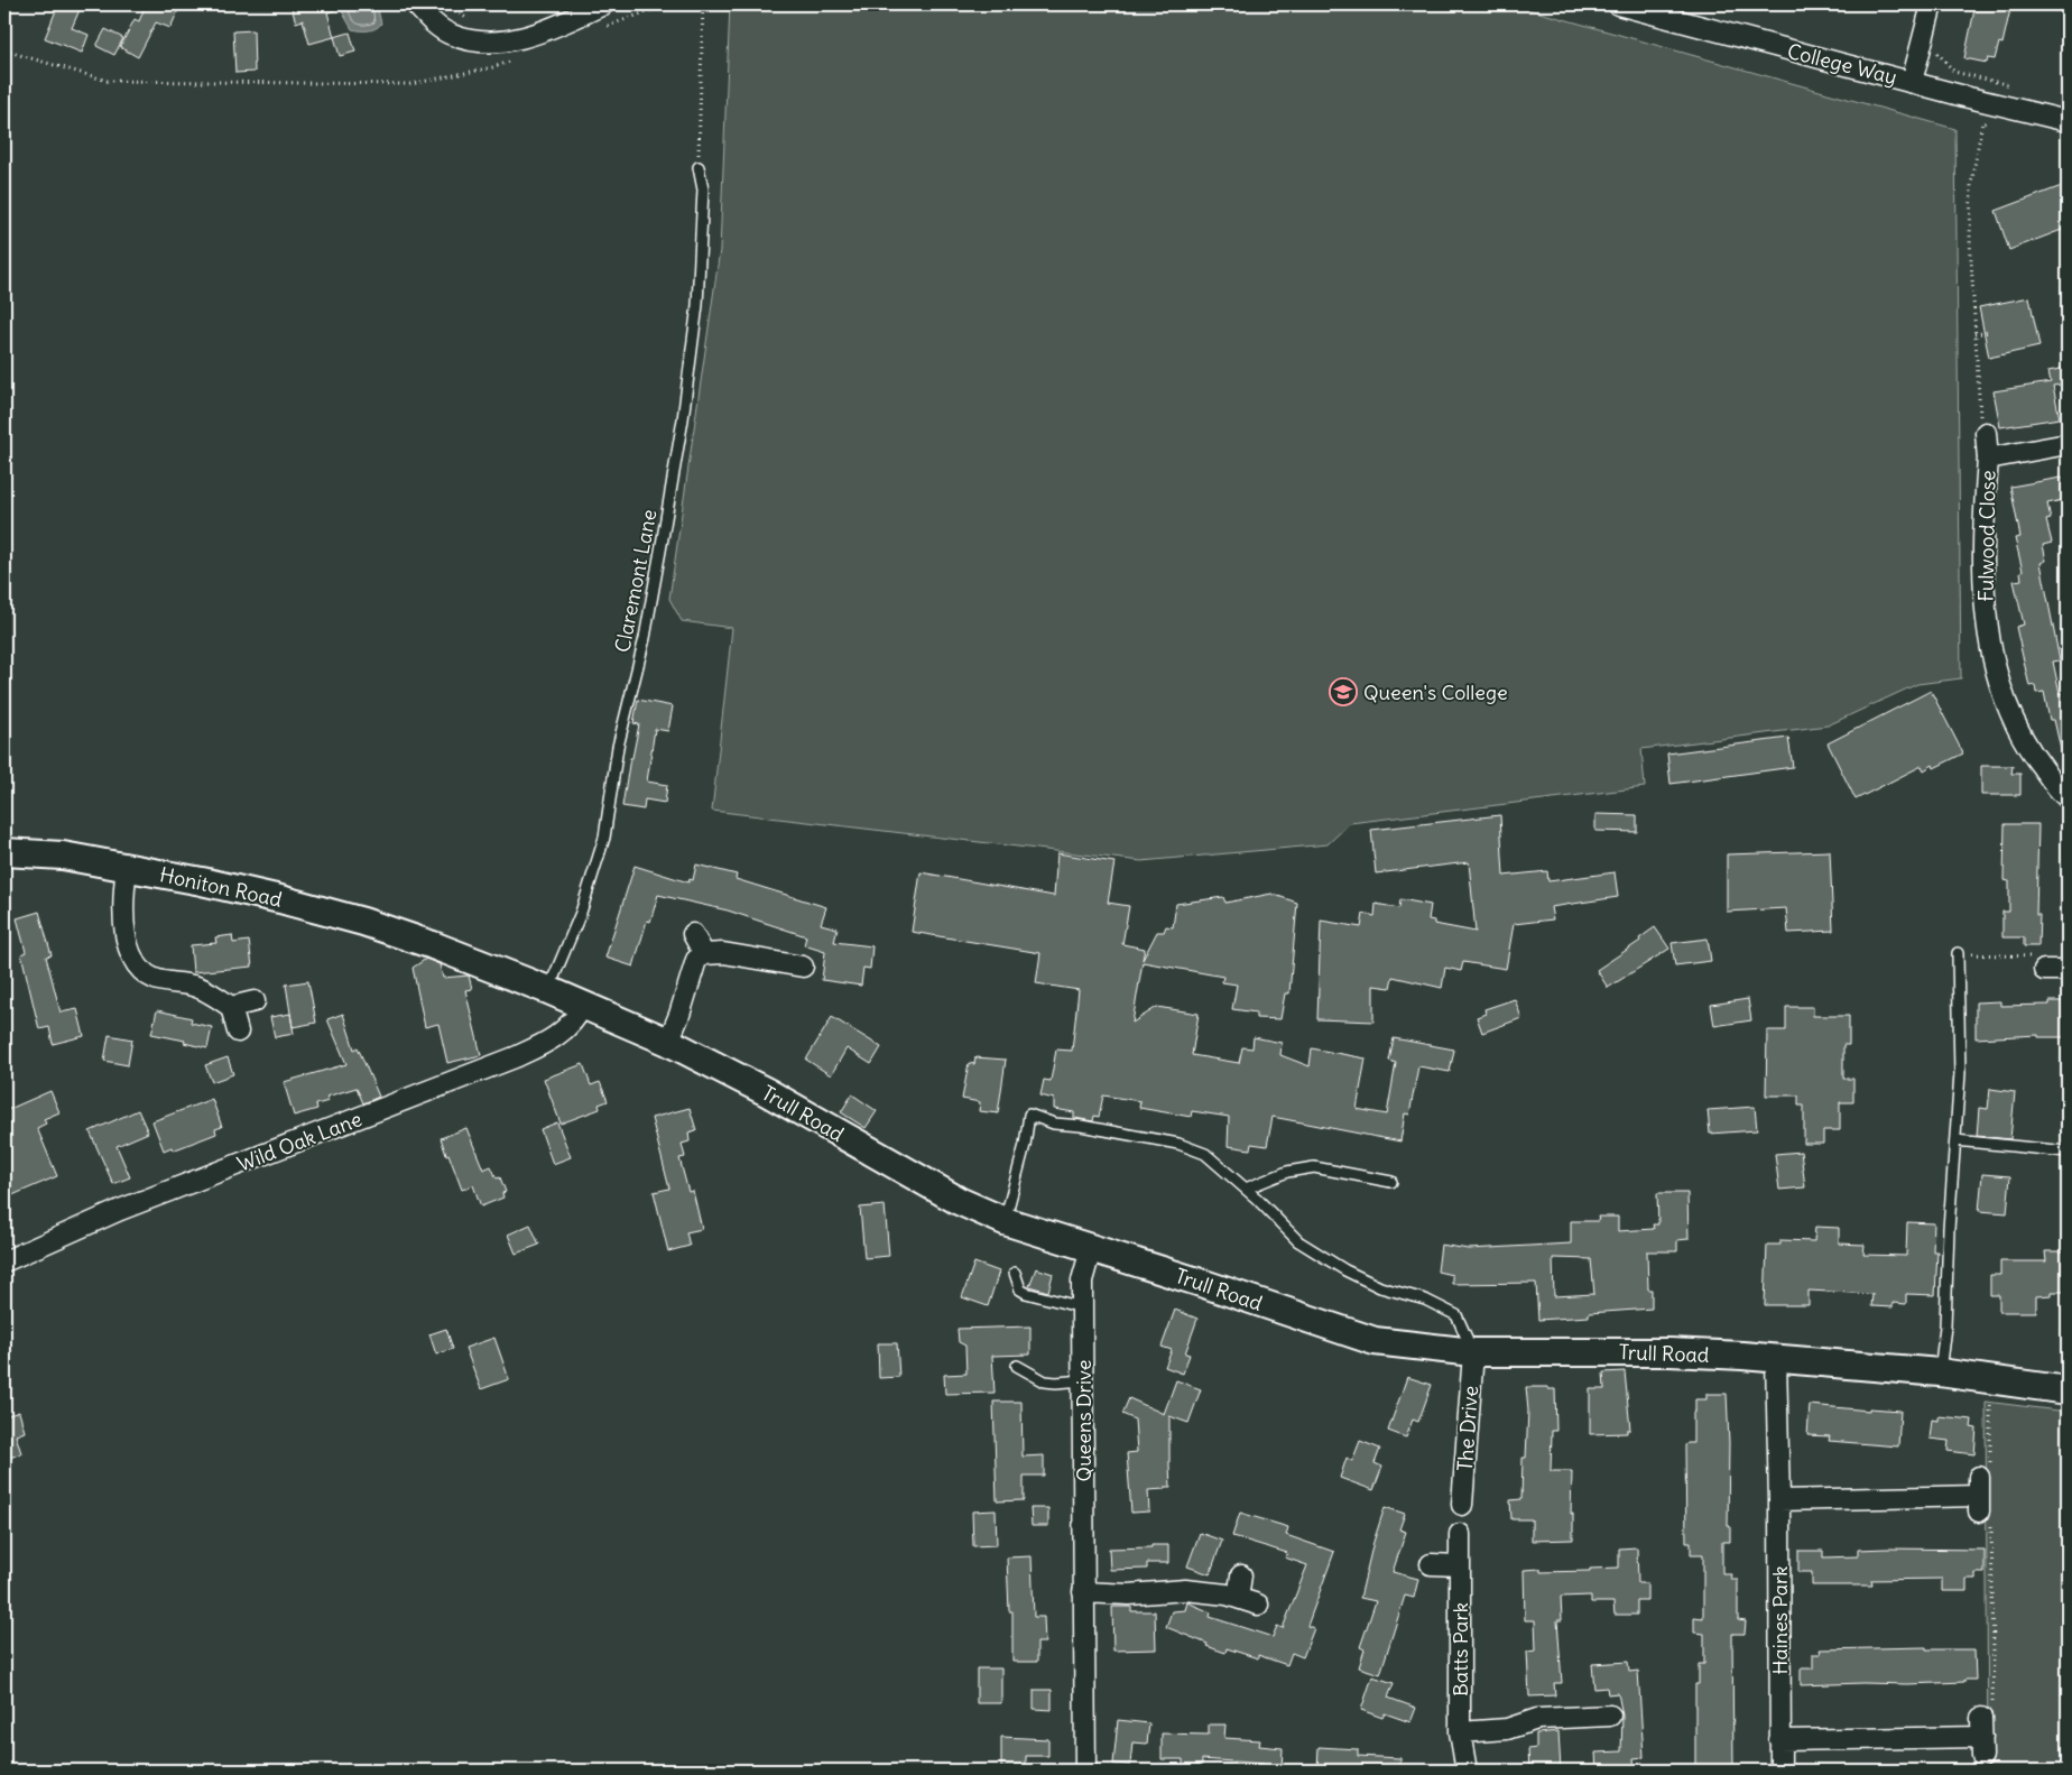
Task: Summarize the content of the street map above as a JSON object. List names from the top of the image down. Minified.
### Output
{"streets":{"street":["College Way","Fulwood Close","Honiton Road","Trull Road","Wild Oak Lane","Queens Drive","The Drive","Haines Park","Batts Park"],"lane":["Claremont Lane"]},"crossings":[["Claremont Lane","Trull Road"],["Honiton Road","Trull Road"],["Trull Road","Wild Oak Lane"],["Trull Road","Queens Drive"],["Trull Road","The Drive"],["Trull Road","Haines Park"]],"places":{"school or university":["Queen's College"]}}
